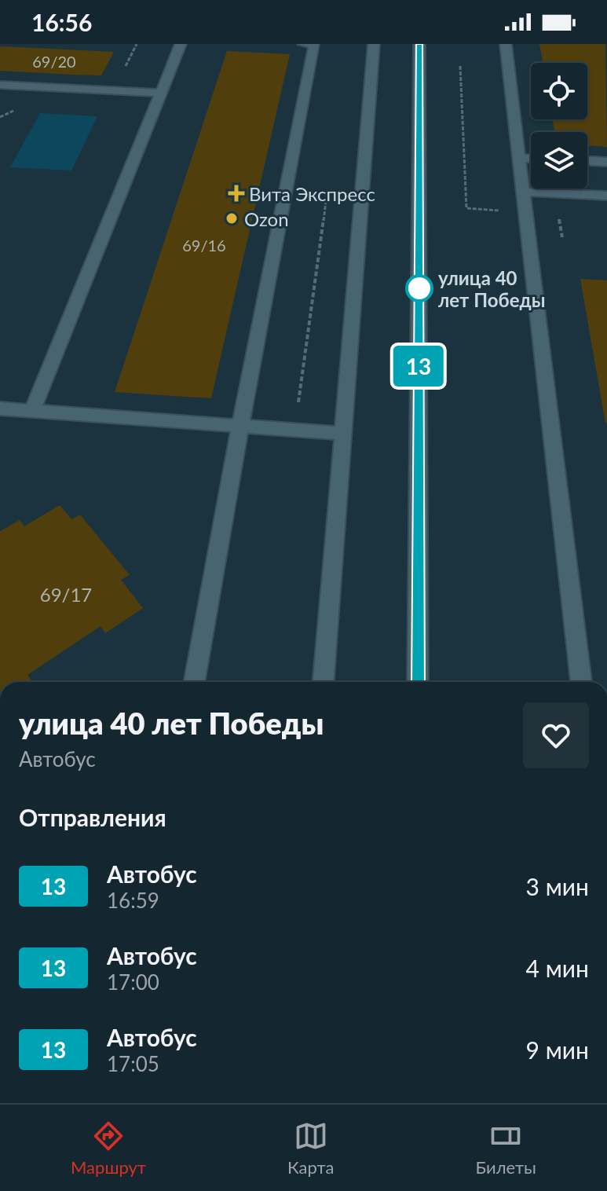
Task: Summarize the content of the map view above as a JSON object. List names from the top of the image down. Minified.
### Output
{"places":{"health":["Вита Экспресс"],"other":["Ozon","улица 40 лет Победы"]},"lines":["bus line 13"],"house_numbers":["69/20","69/16","69/17"],"page":{"status":"16:56","on_map":"13","heading":[["улица 40 лет Победы","Автобус"],"Отправления"],"list":[{"mark":"13","name":"Автобус","note":"16:59","value":"3 мин"},{"mark":"13","name":"Автобус","note":"17:00","value":"4 мин"},{"mark":"13","name":"Автобус","note":"17:05","value":"9 мин"}],"tabs":["Маршрут","Карта","Билеты"]}}
